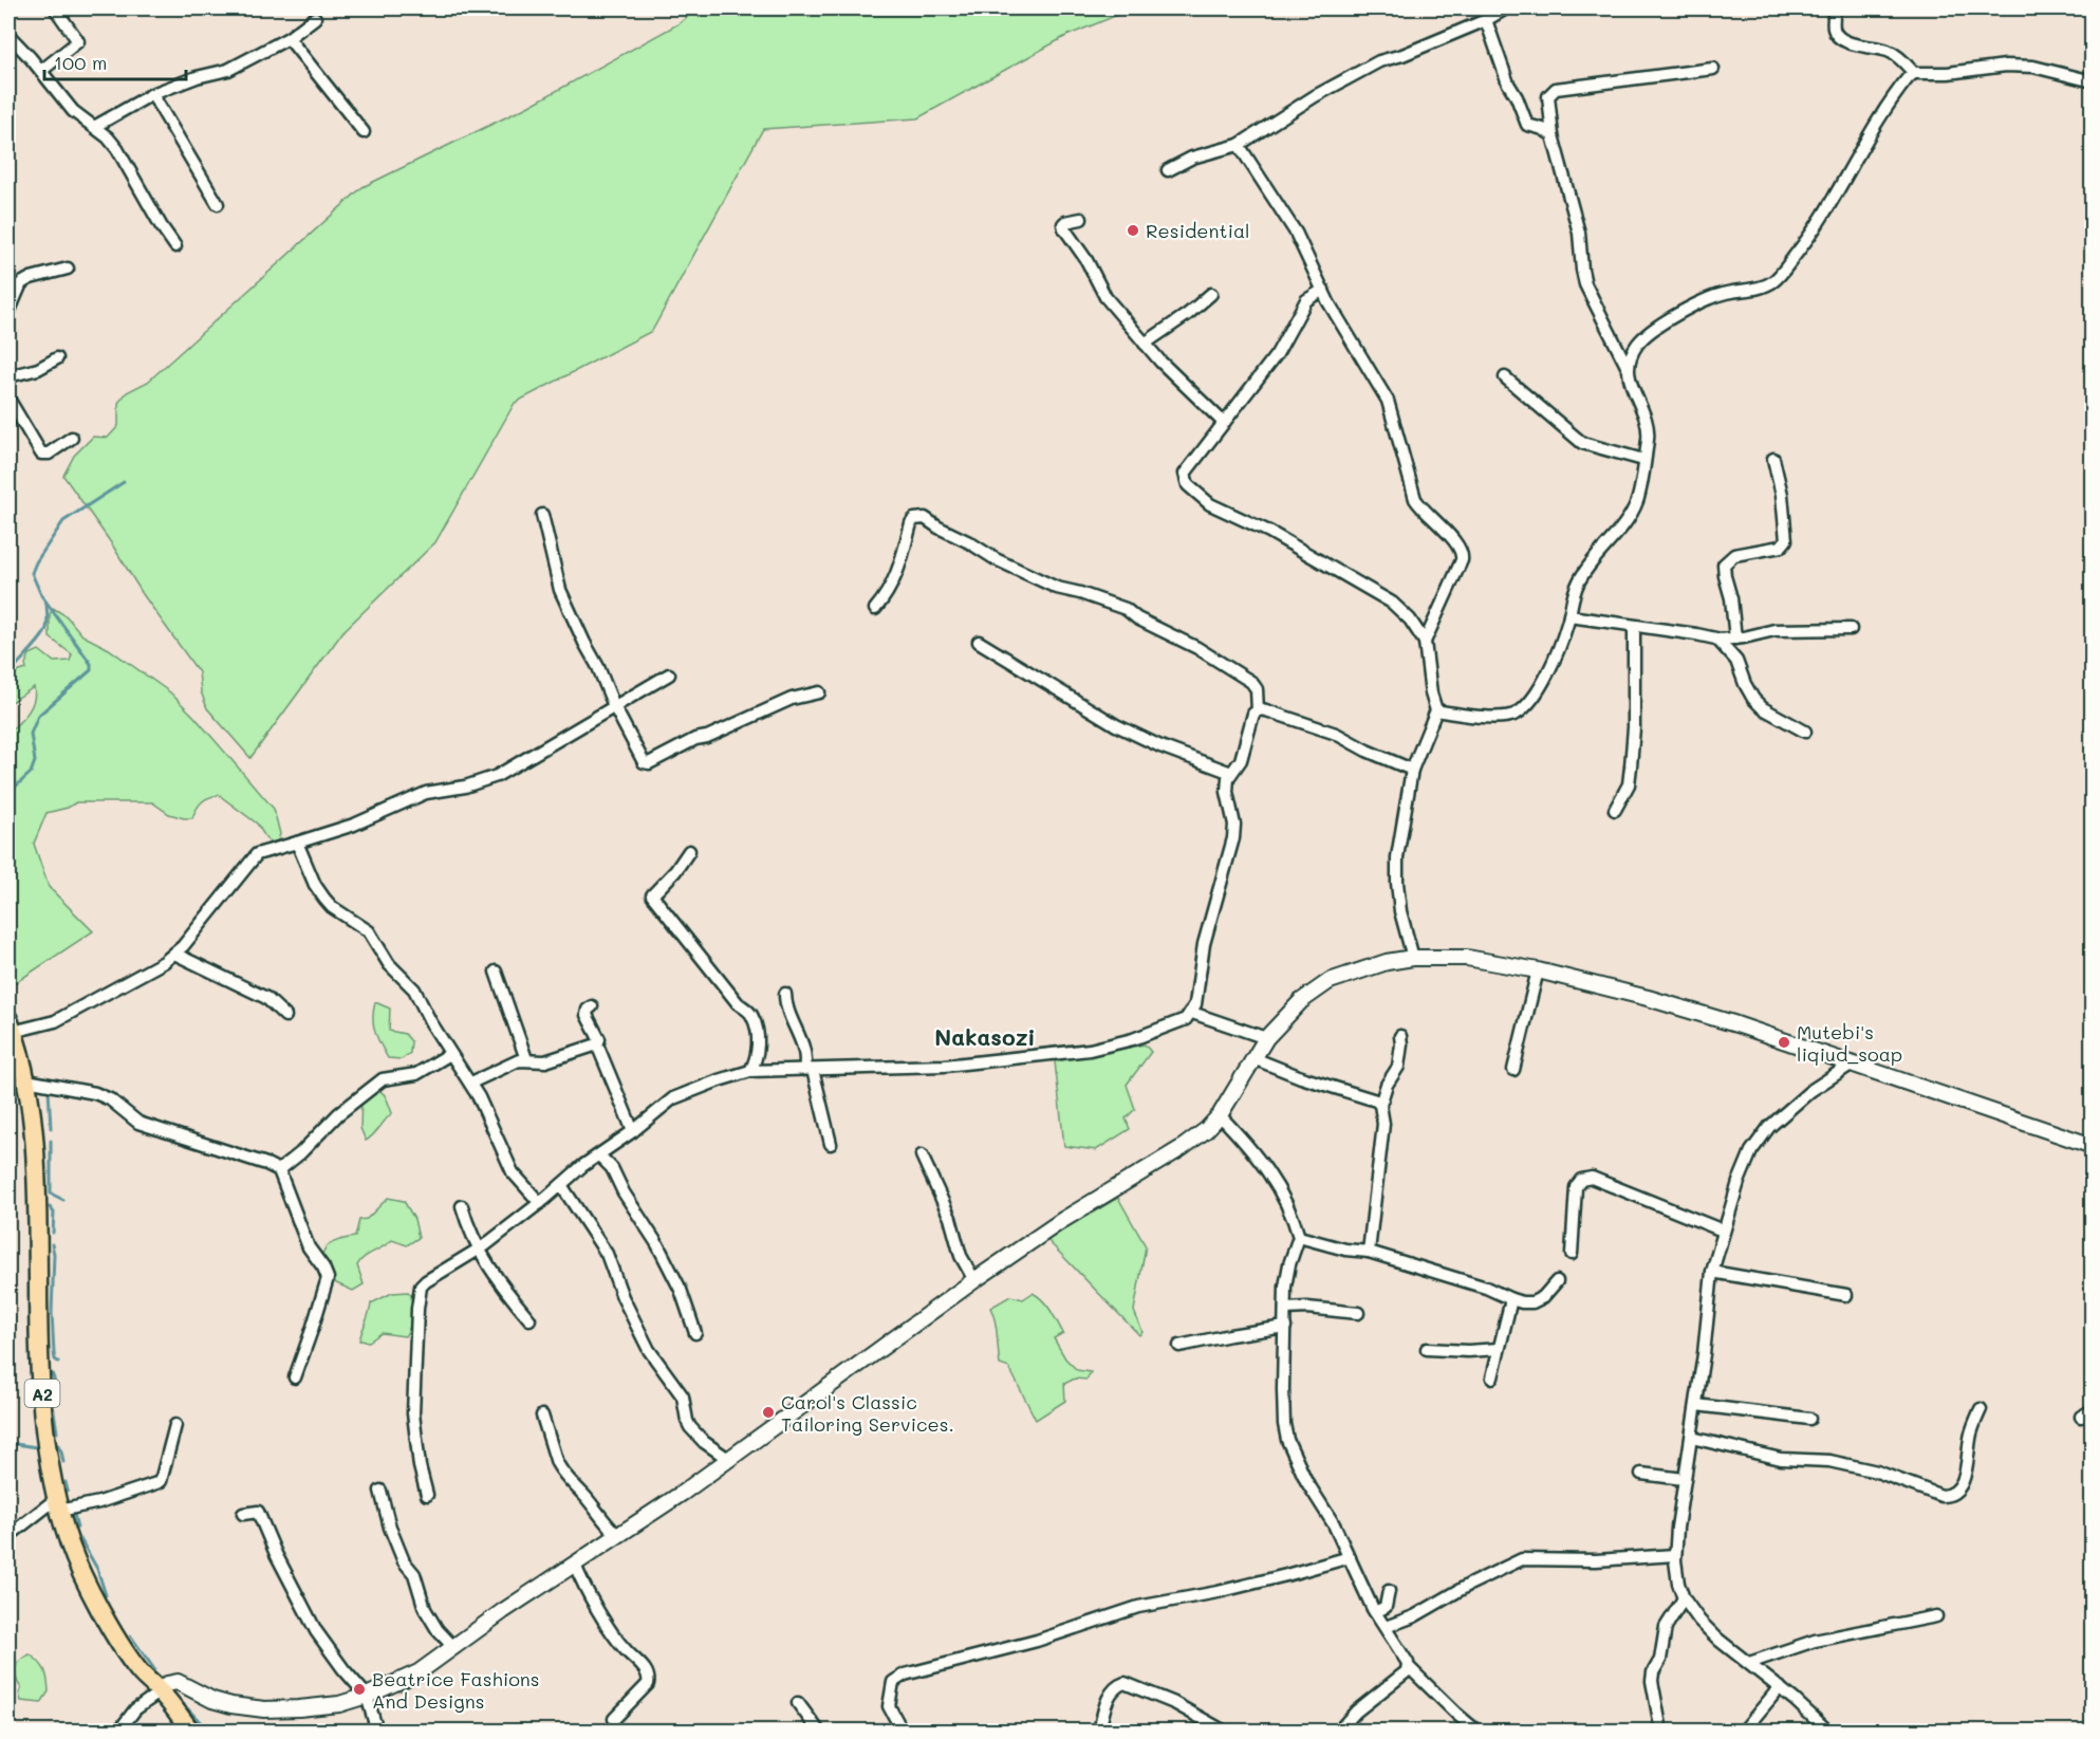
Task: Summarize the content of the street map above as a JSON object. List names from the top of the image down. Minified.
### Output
{"streets":{"main road":["A2"]},"districts":["Nakasozi"],"places":["Residential","Mutebi's liqiud_soap","Carol's Classic Tailoring Services.","Beatrice Fashions And Designs"],"scale_bar":"100 m"}
